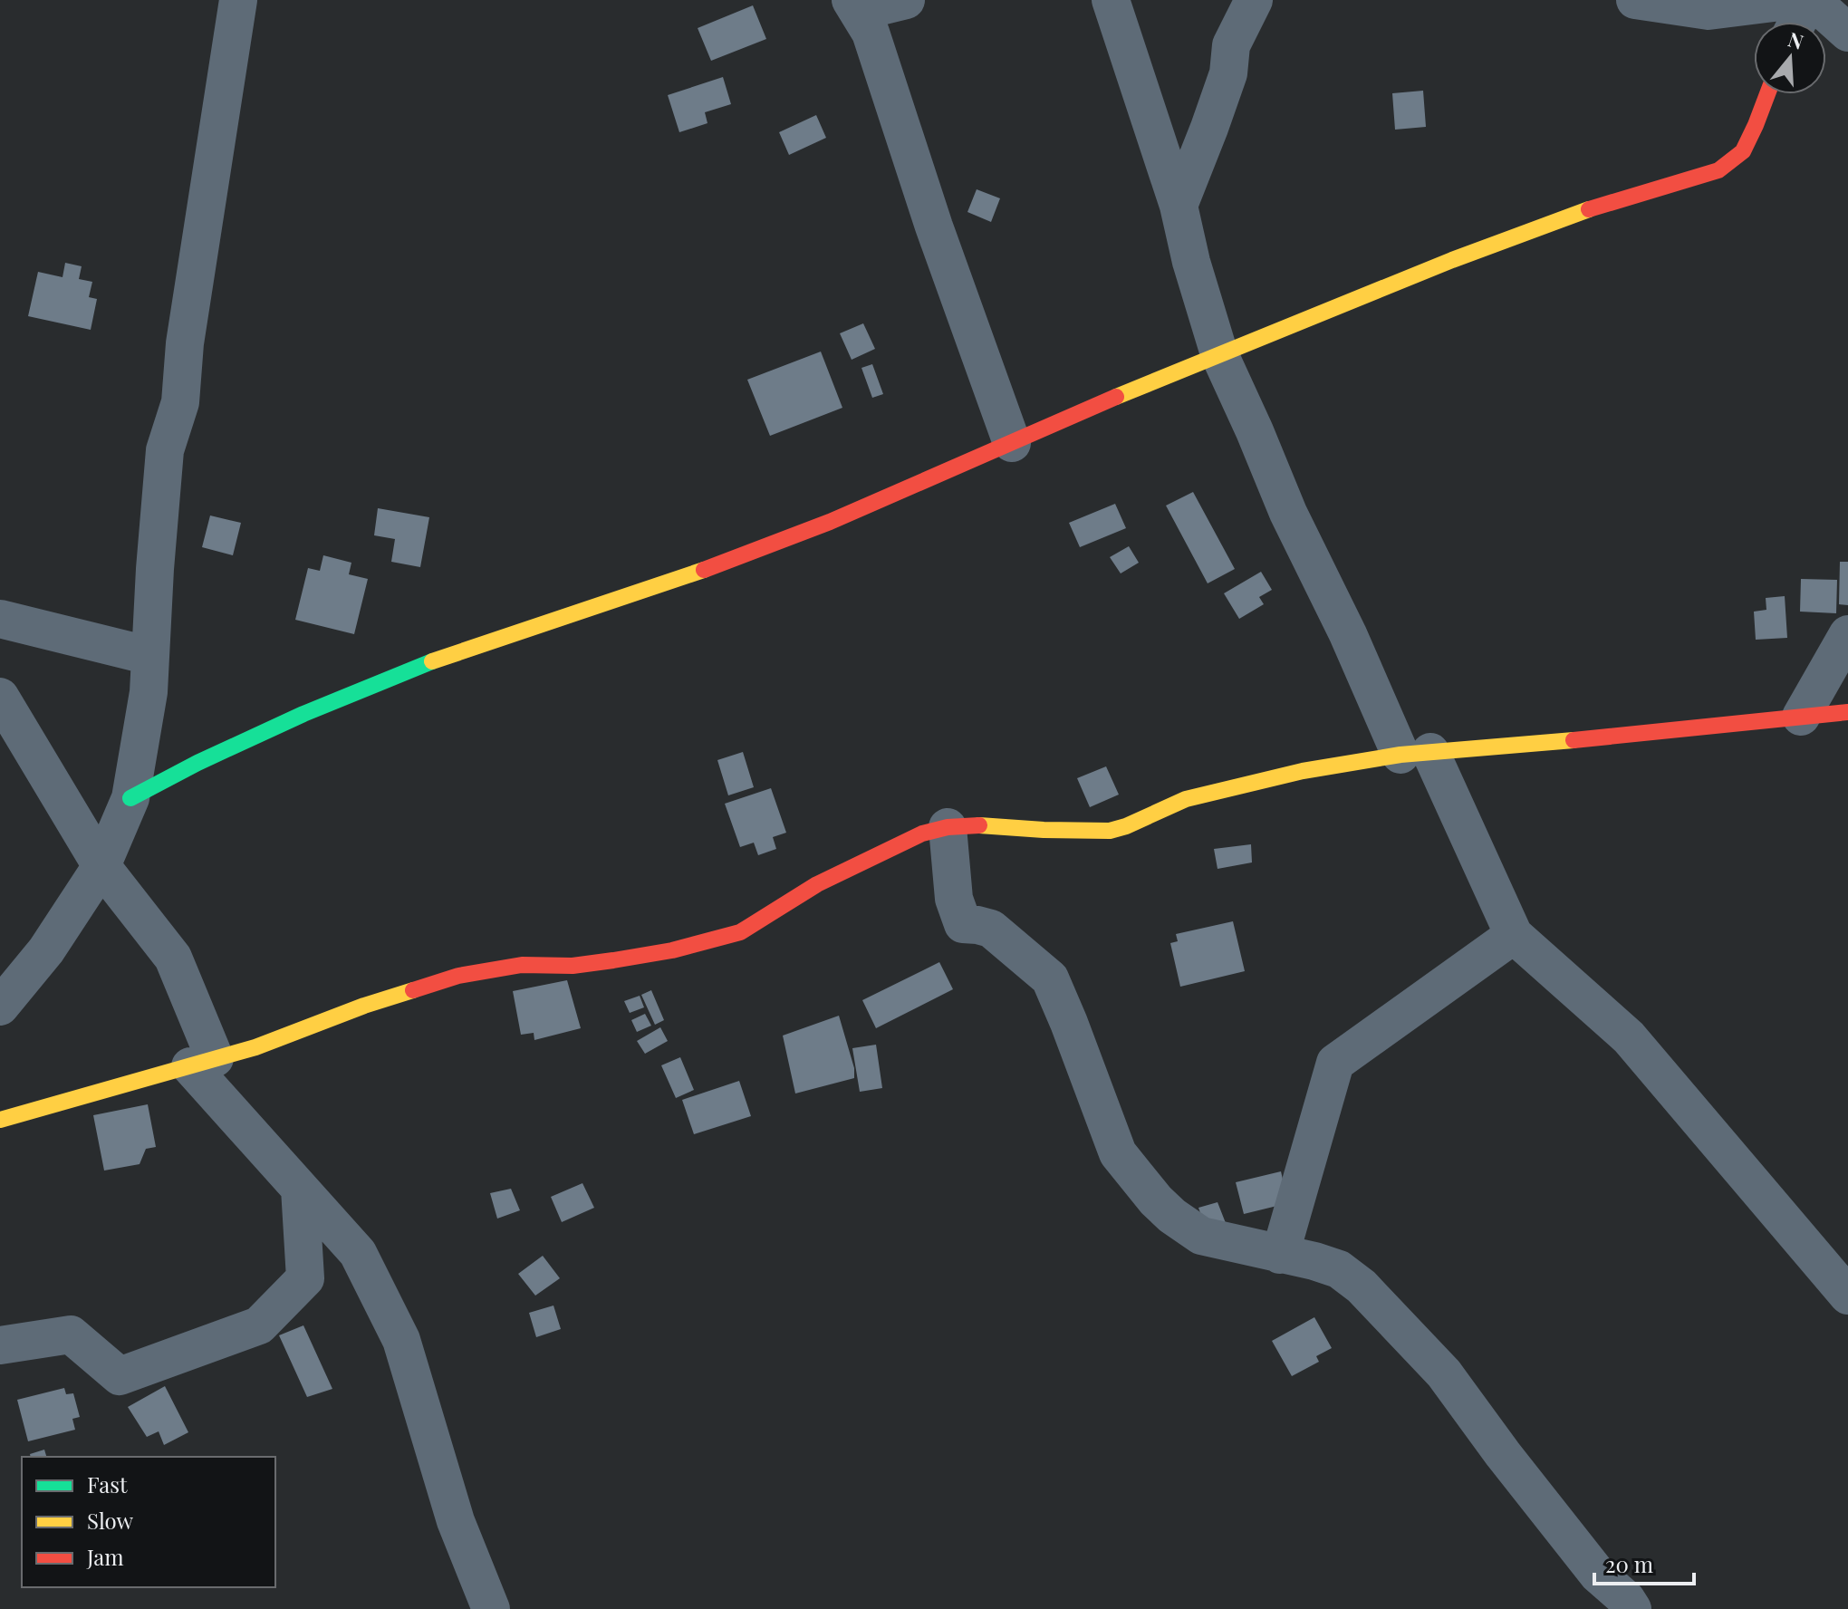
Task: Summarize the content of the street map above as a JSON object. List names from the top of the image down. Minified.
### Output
{"legend":["Fast","Slow","Jam"],"scale_bar":"20 m","north":"top"}
